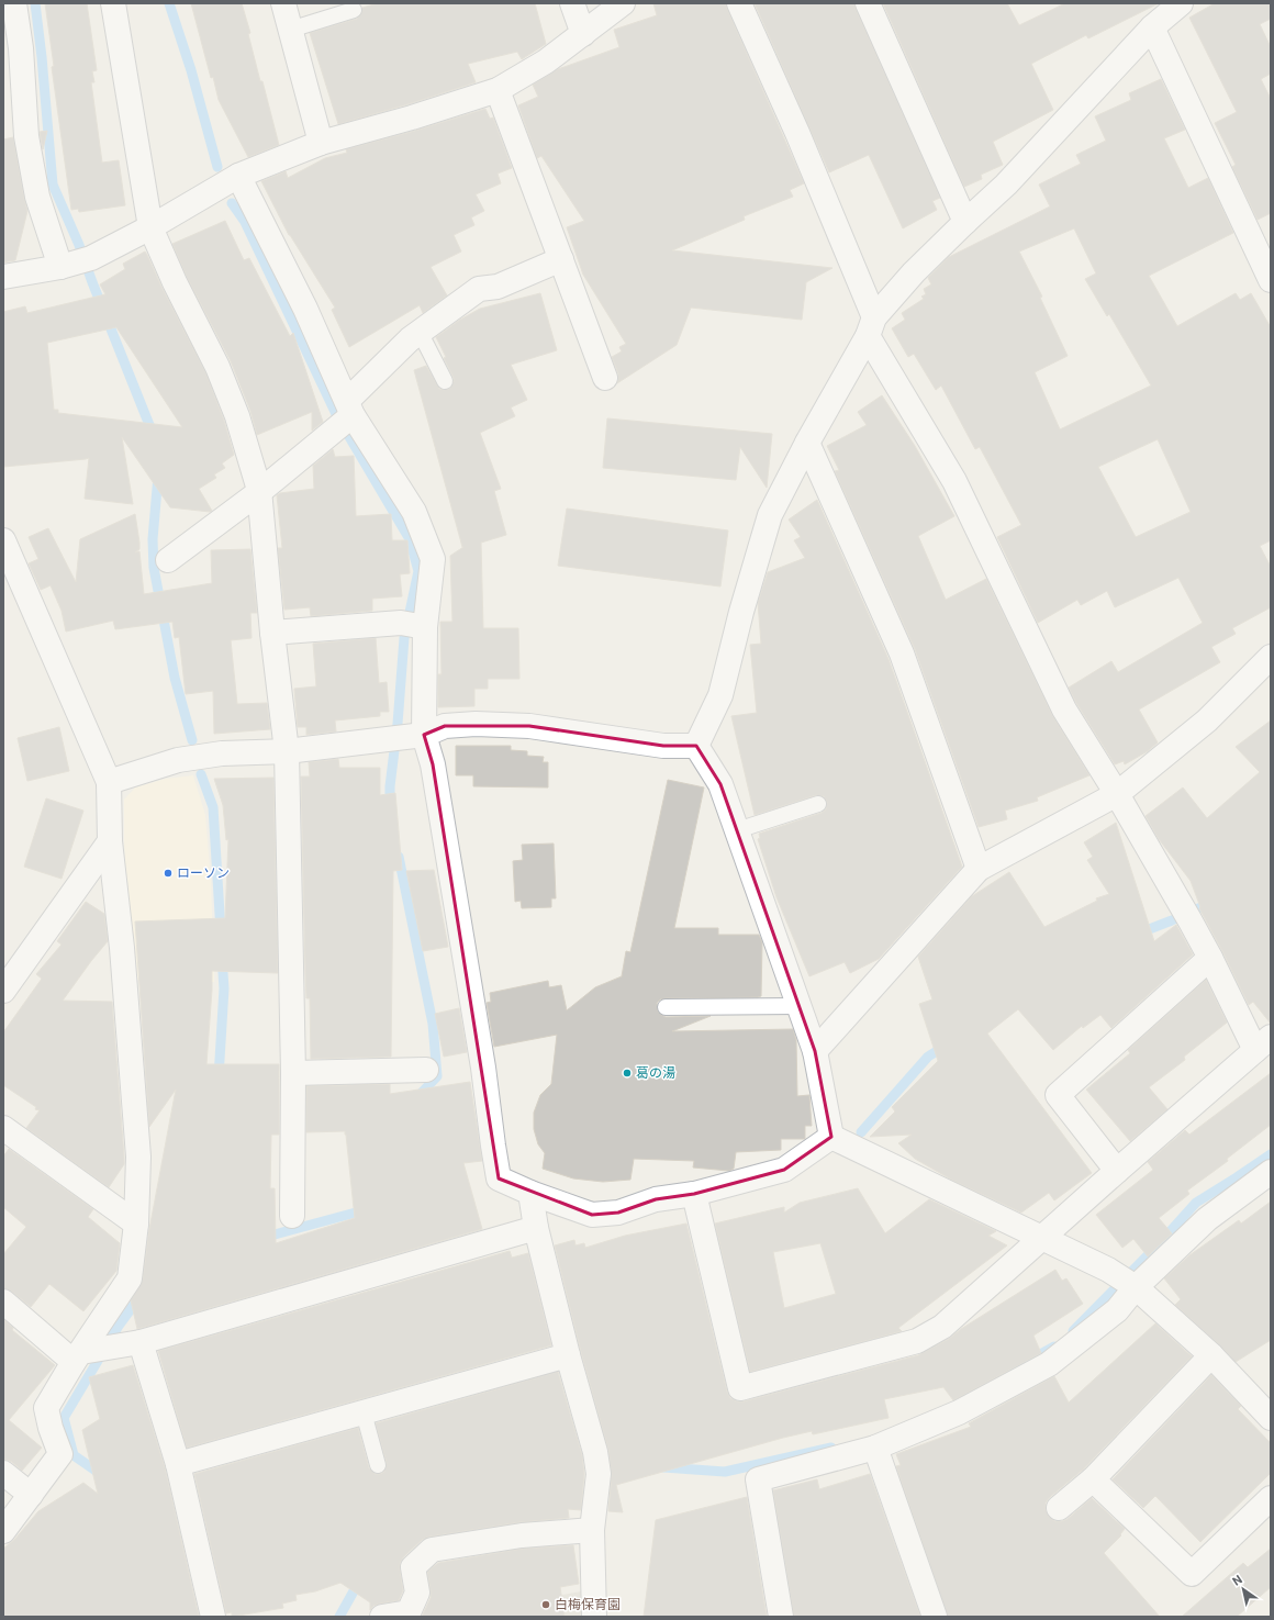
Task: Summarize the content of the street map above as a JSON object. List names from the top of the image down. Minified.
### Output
{"places":["ローソン","葛の湯","白梅保育園"],"north":"top left"}
